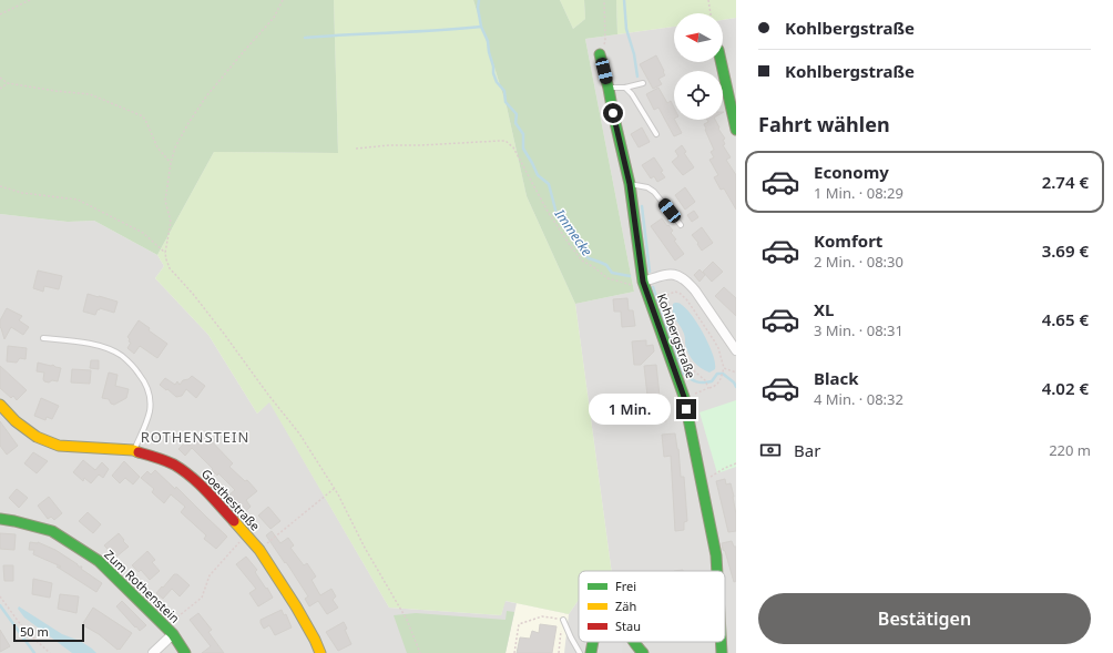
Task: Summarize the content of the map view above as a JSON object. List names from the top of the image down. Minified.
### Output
{"streets":{"street":["Kohlbergstraße","Goethestraße","Zum Rothenstein"]},"districts":["ROTHENSTEIN"],"water":["Immecke"],"legend":["Frei","Zäh","Stau"],"scale_bar":"50 m","north":"left","page":{"banner":["Kohlbergstraße","Kohlbergstraße"],"heading":"Fahrt wählen","list":[{"name":"Economy","note":"1 Min. · 08:29","value":"2.74 €"},{"name":"Komfort","note":"2 Min. · 08:30","value":"3.69 €"},{"name":"XL","note":"3 Min. · 08:31","value":"4.65 €"},{"name":"Black","note":"4 Min. · 08:32","value":"4.02 €"}],"bubble":"1 Min.","pay":["Bar","220 m"],"buttons":"Bestätigen","scale":"50 m"}}
